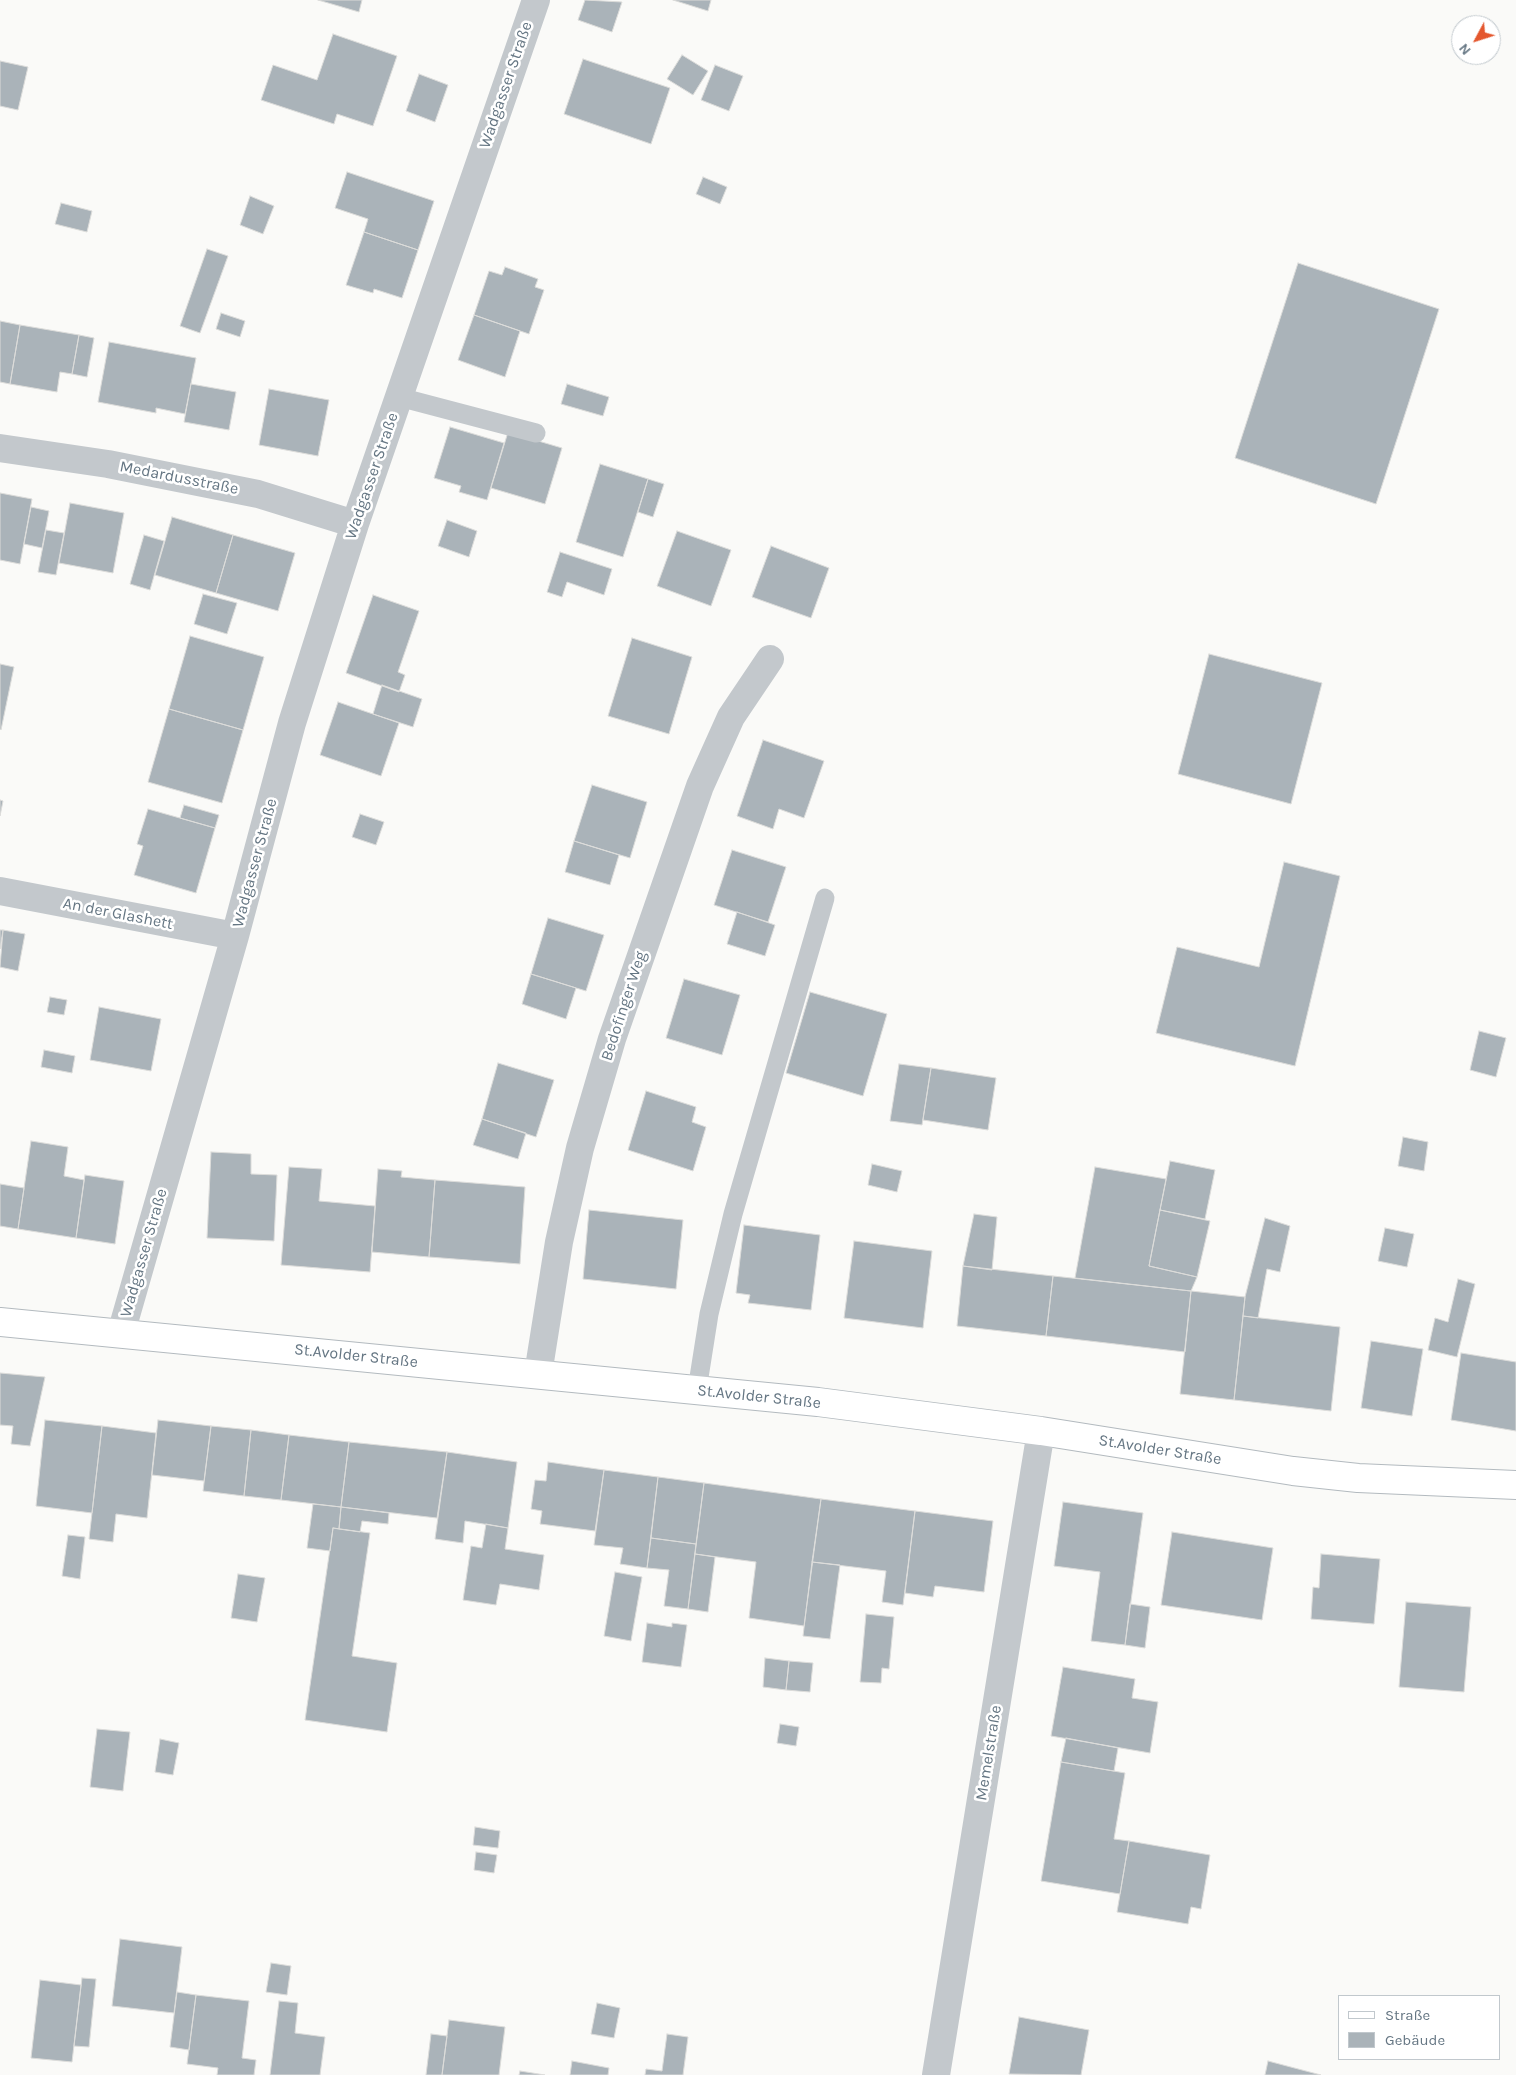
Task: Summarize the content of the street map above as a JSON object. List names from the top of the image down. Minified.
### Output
{"streets":{"main road":["St.Avolder Straße"],"street":["Wadgasser Straße","Medardusstraße","An der Glashett","Bedofinger Weg","Memelstraße"]},"crossings":[["Wadgasser Straße","Medardusstraße"],["Wadgasser Straße","An der Glashett"],["Wadgasser Straße","St.Avolder Straße"],["Bedofinger Weg","St.Avolder Straße"],["St.Avolder Straße","Memelstraße"]],"legend":["Straße","Gebäude"],"north":"bottom left"}
